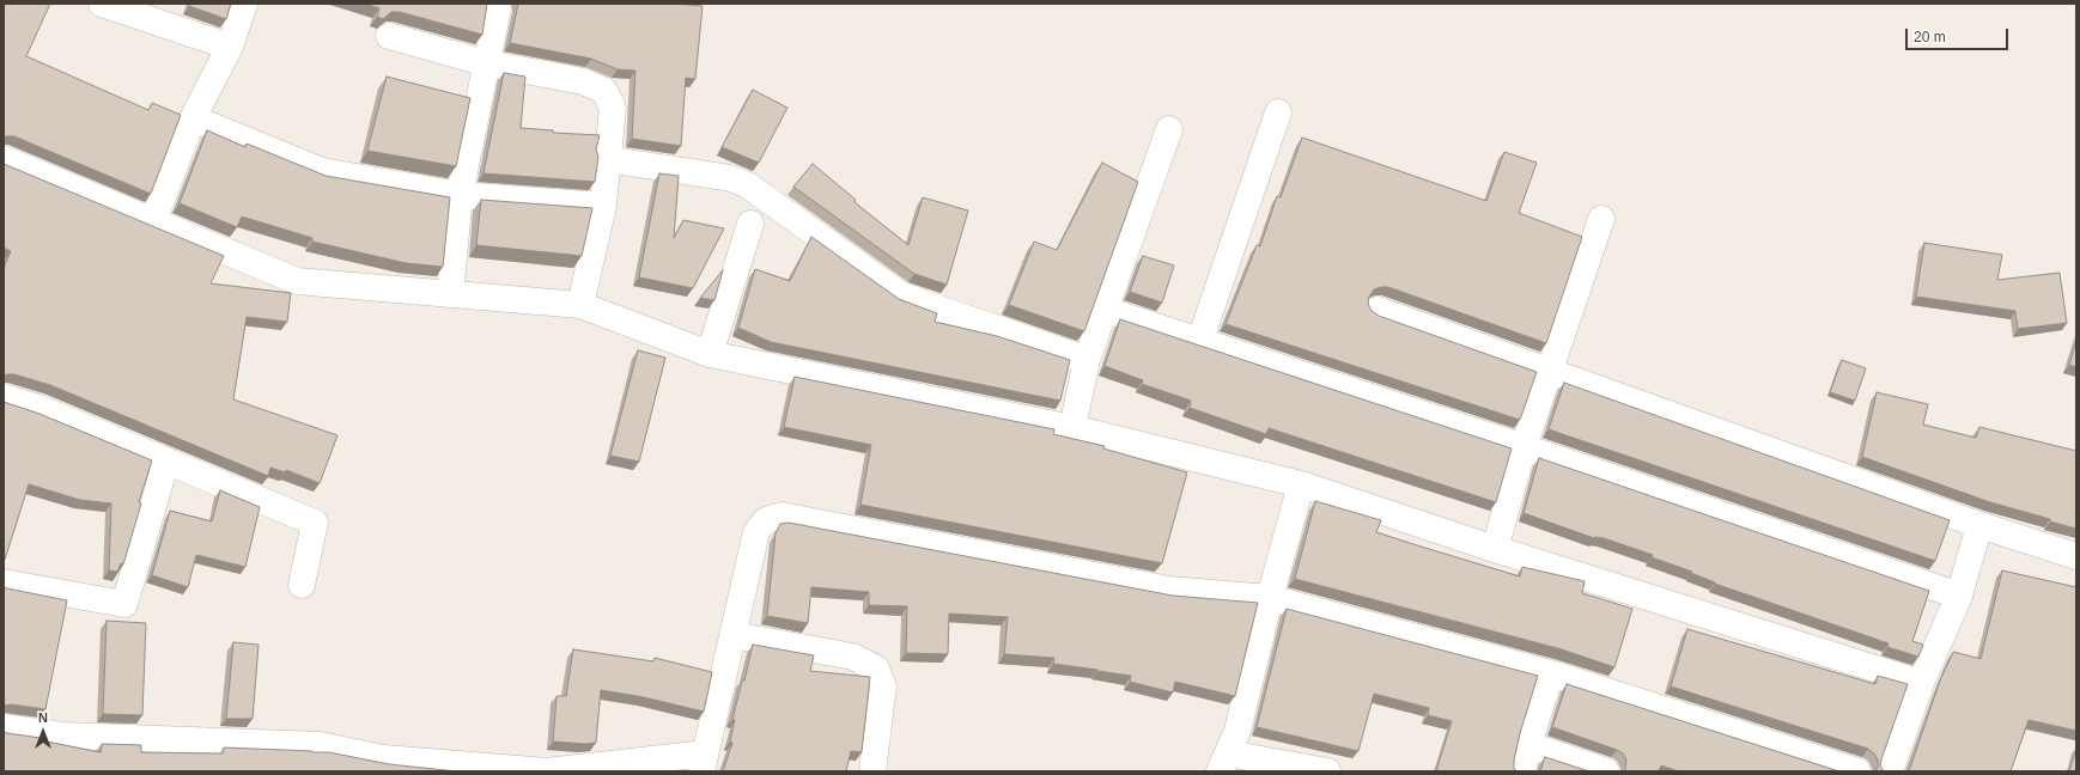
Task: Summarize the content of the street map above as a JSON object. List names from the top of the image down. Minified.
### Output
{"scale_bar":"20 m","north":"top"}
